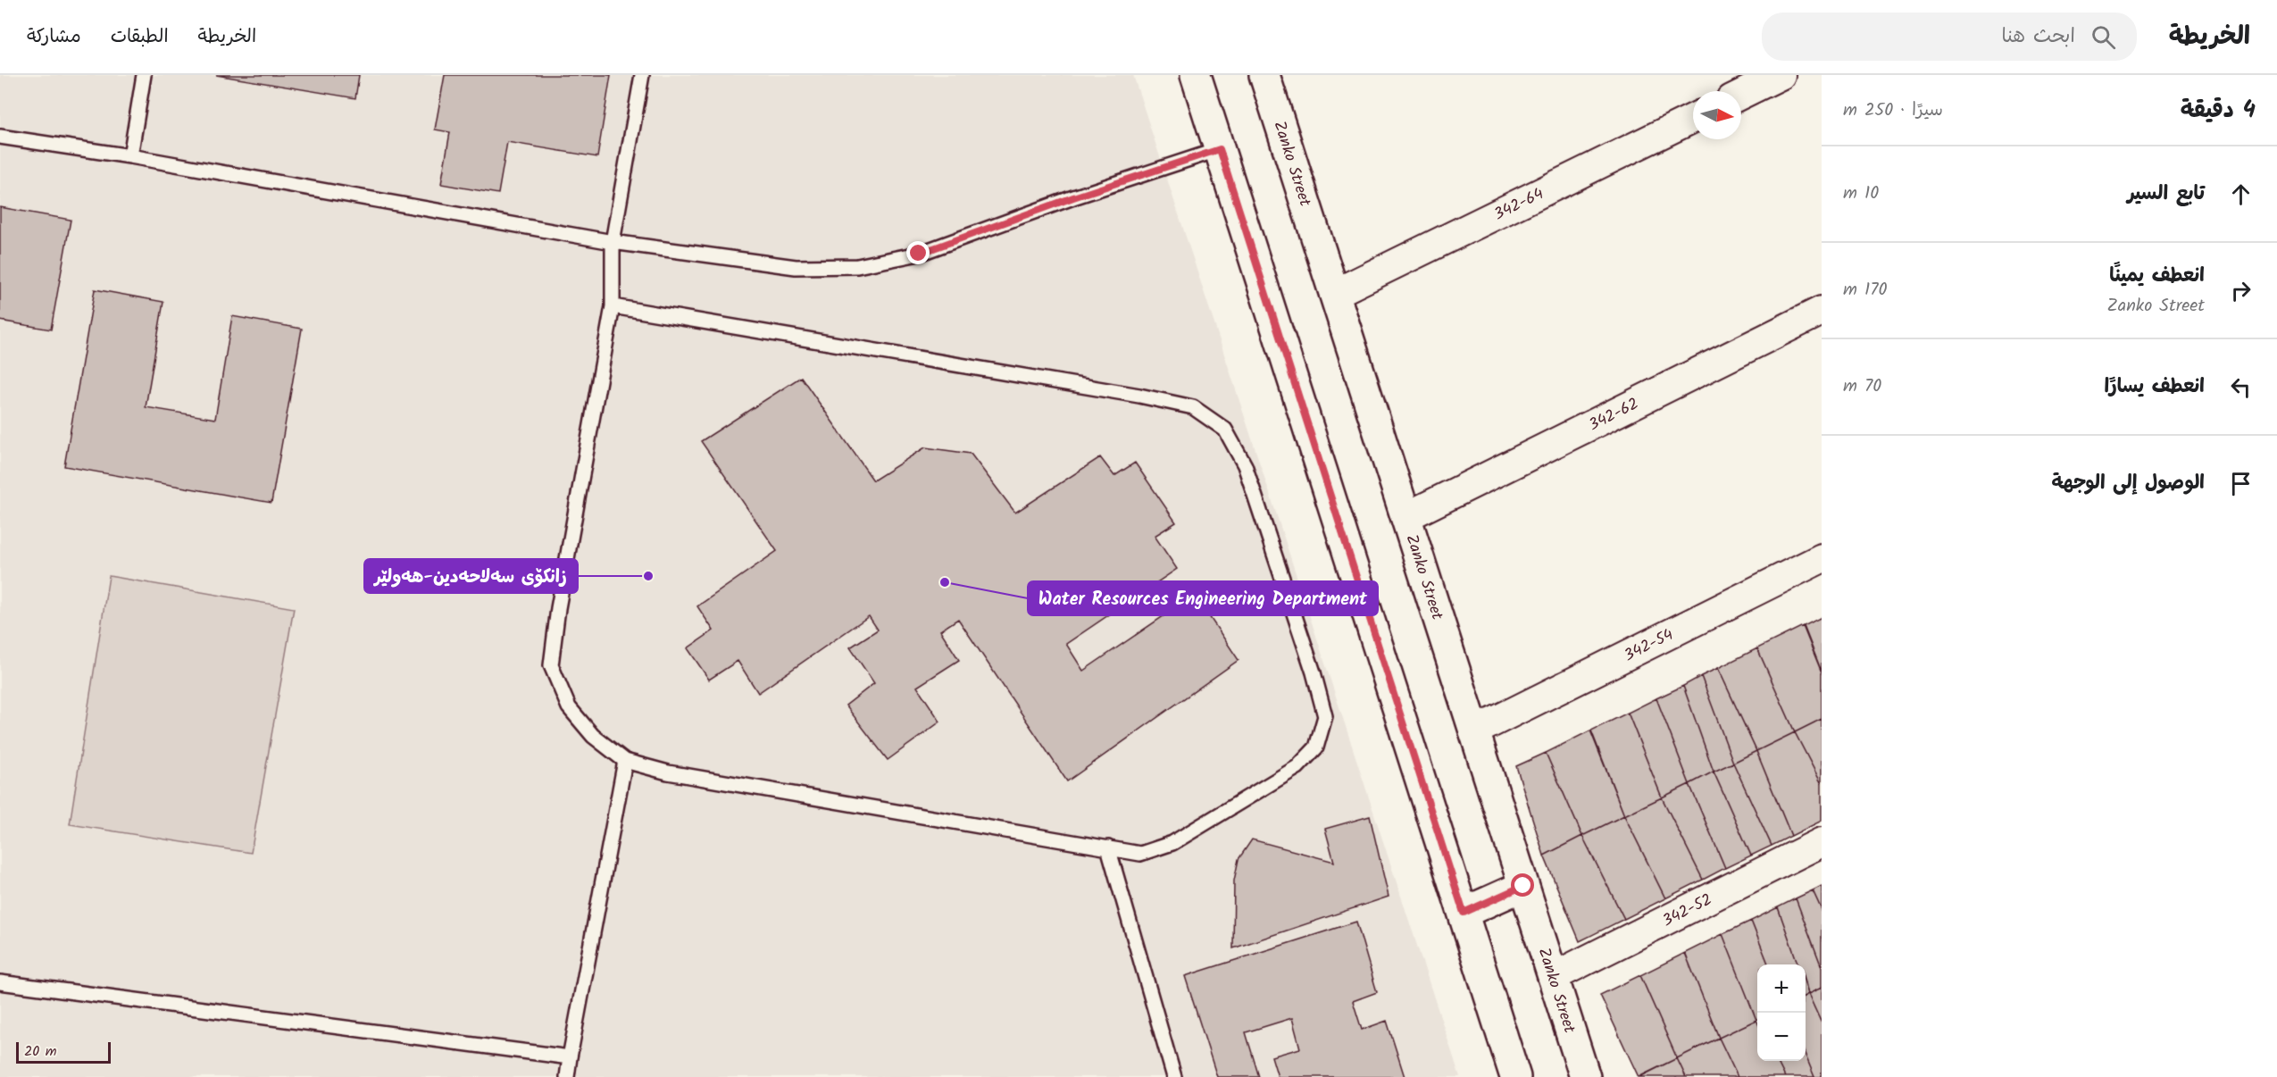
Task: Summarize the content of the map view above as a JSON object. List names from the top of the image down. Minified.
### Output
{"streets":{"main road":["Zanko Street"],"street":["342-64","342-62","342-54","342-52"]},"crossings":[["Zanko Street","342-64"],["Zanko Street","342-62"],["Zanko Street","342-54"],["Zanko Street","342-52"]],"places":["زانکۆی سەلاحەدین-هەولێر","Water Resources Engineering Department"],"scale_bar":"20 m","north":"right","page":{"header":"الخريطة","search":"ابحث هنا","nav":["الخريطة","الطبقات","مشاركة"],"heading":["4 دقيقة","سيرًا · 250 m"],"list":[["تابع السير","10 m"],["انعطف يمينًا","Zanko Street","170 m"],["انعطف يسارًا","70 m"],"الوصول إلى الوجهة"],"map_buttons":["+","−"],"scale":"20 m"}}
